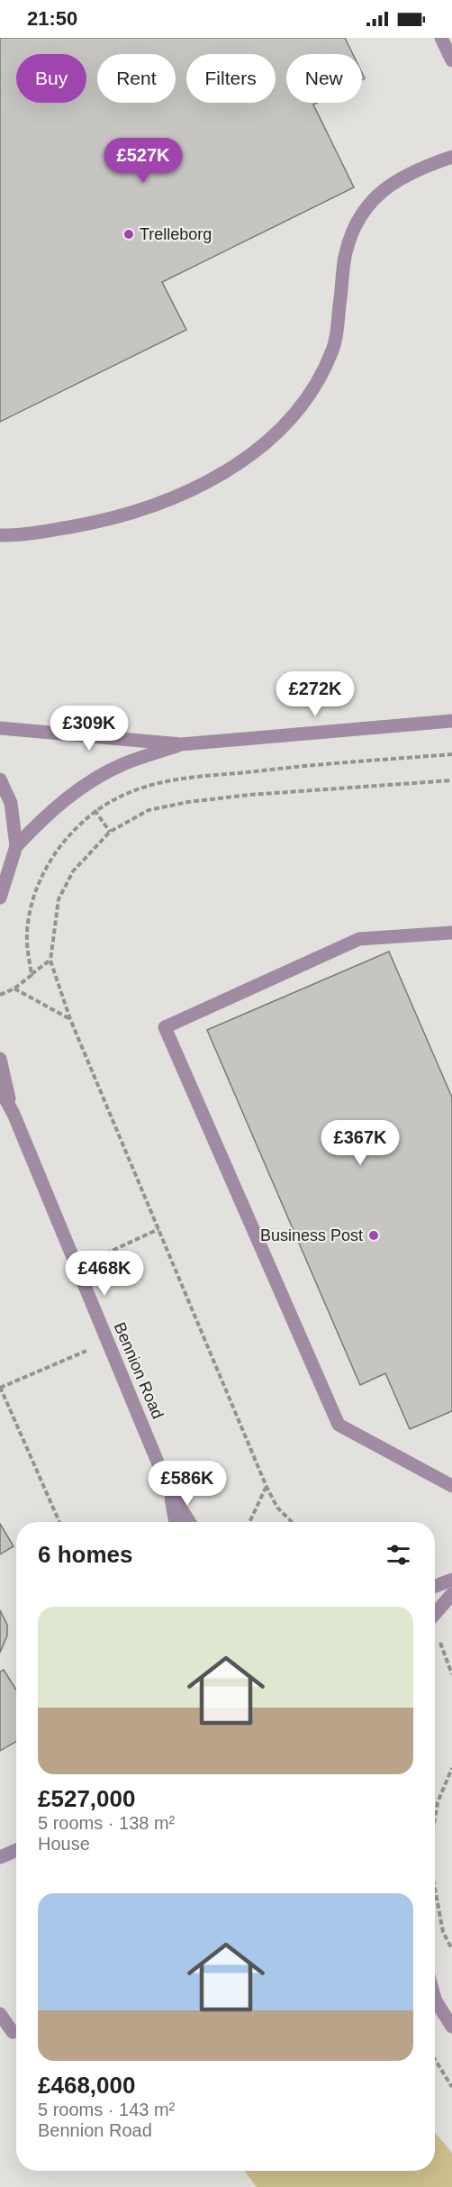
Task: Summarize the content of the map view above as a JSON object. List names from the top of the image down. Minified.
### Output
{"streets":{"street":["Bennion Road"]},"places":["Trelleborg","Business Post"],"page":{"status":"21:50","chip":["Buy","Rent","Filters","New"],"price":["£527K","£272K","£309K","£367K","£468K","£586K"],"heading":"6 homes","list":[{"name":"£527,000","note":"5 rooms · 138 m² · House"},{"name":"£468,000","note":"5 rooms · 143 m² · Bennion Road"}]}}
